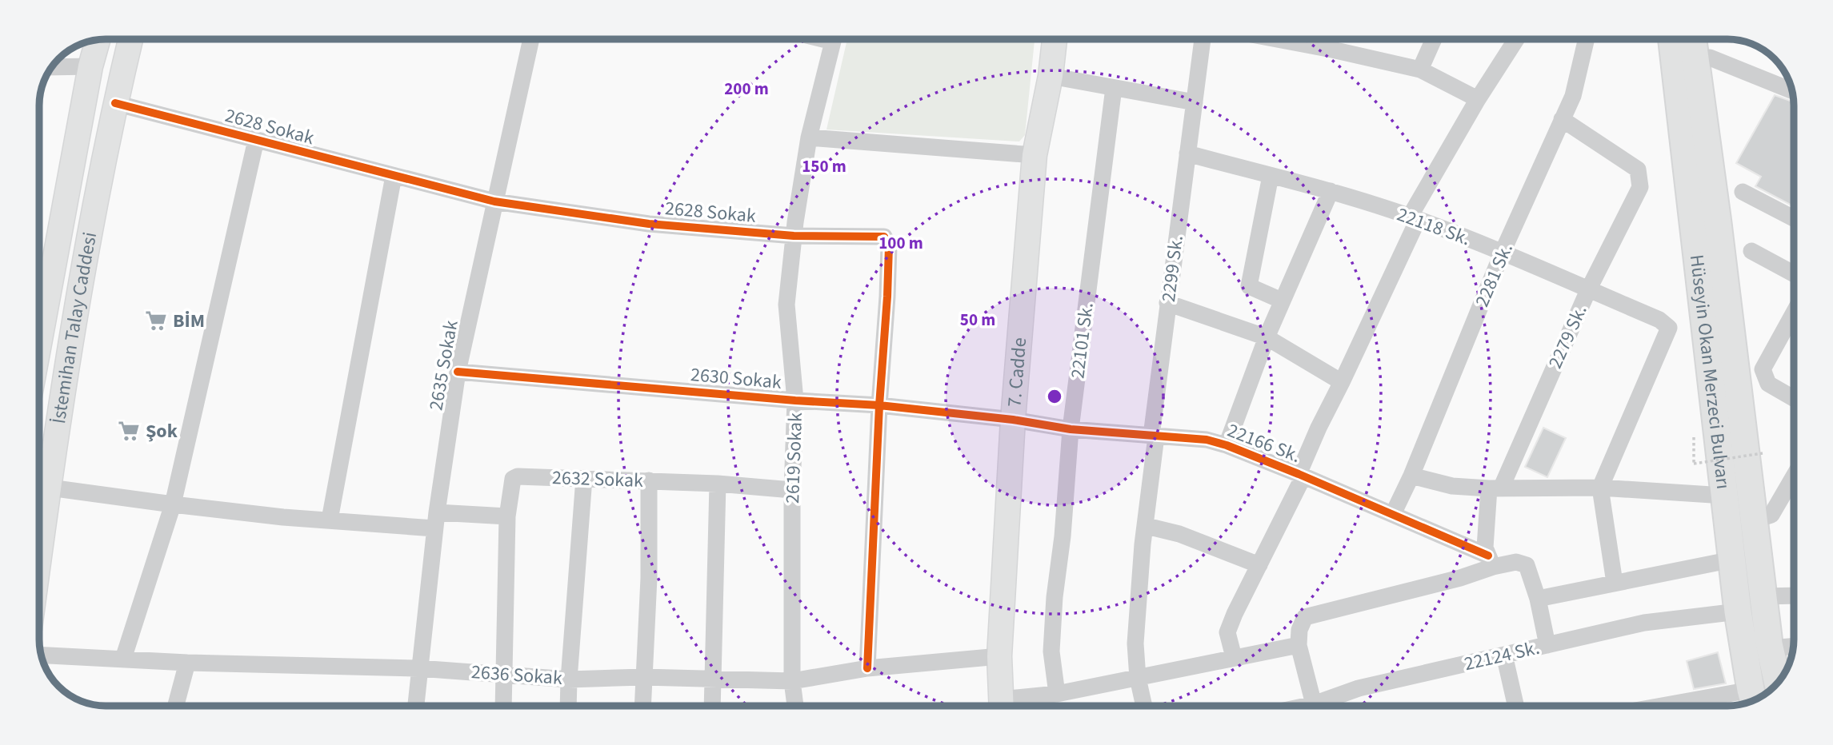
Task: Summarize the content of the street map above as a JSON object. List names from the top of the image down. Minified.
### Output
{"streets":{"main road":["İstemihan Talay Caddesi","7. Cadde","Hüseyin Okan Merzeci Bulvarı"],"street":["2628 Sokak","22118 Sk.","2299 Sk.","2281 Sk.","2279 Sk.","22101 Sk.","2635 Sokak","2630 Sokak","22166 Sk.","2619 Sokak","2632 Sokak","22124 Sk.","2636 Sokak"]},"crossings":[["2628 Sokak","İstemihan Talay Caddesi"],["2628 Sokak","2635 Sokak"],["2628 Sokak","2630 Sokak"],["2628 Sokak","2619 Sokak"],["2628 Sokak","2636 Sokak"],["22118 Sk.","2299 Sk."],["22118 Sk.","2281 Sk."],["22118 Sk.","2279 Sk."],["2299 Sk.","22166 Sk."],["2281 Sk.","2279 Sk."],["2281 Sk.","22166 Sk."],["2279 Sk.","22166 Sk."],["22101 Sk.","22166 Sk."],["2635 Sokak","2630 Sokak"],["2635 Sokak","2636 Sokak"],["7. Cadde","2630 Sokak"],["7. Cadde","22166 Sk."],["7. Cadde","2636 Sokak"],["Hüseyin Okan Merzeci Bulvarı","22124 Sk."],["2630 Sokak","22166 Sk."],["2630 Sokak","2619 Sokak"],["2619 Sokak","2632 Sokak"],["2619 Sokak","2636 Sokak"]],"places":{"supermarket":["BİM","Şok"]},"rings":["200 m","150 m","100 m","50 m"]}
